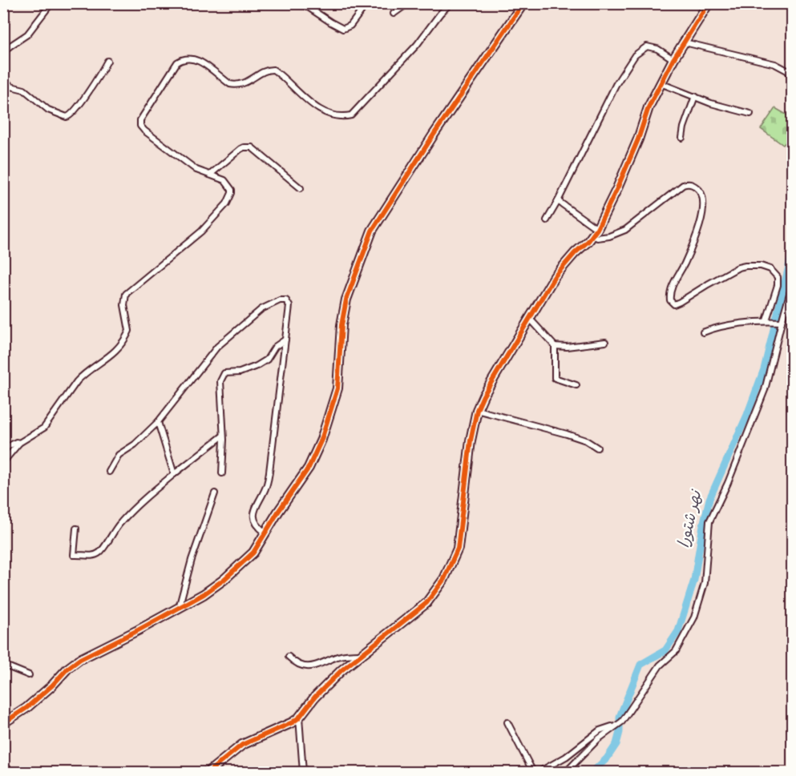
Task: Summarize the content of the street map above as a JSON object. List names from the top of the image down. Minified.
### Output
{"water":["نهر شتورا"]}
